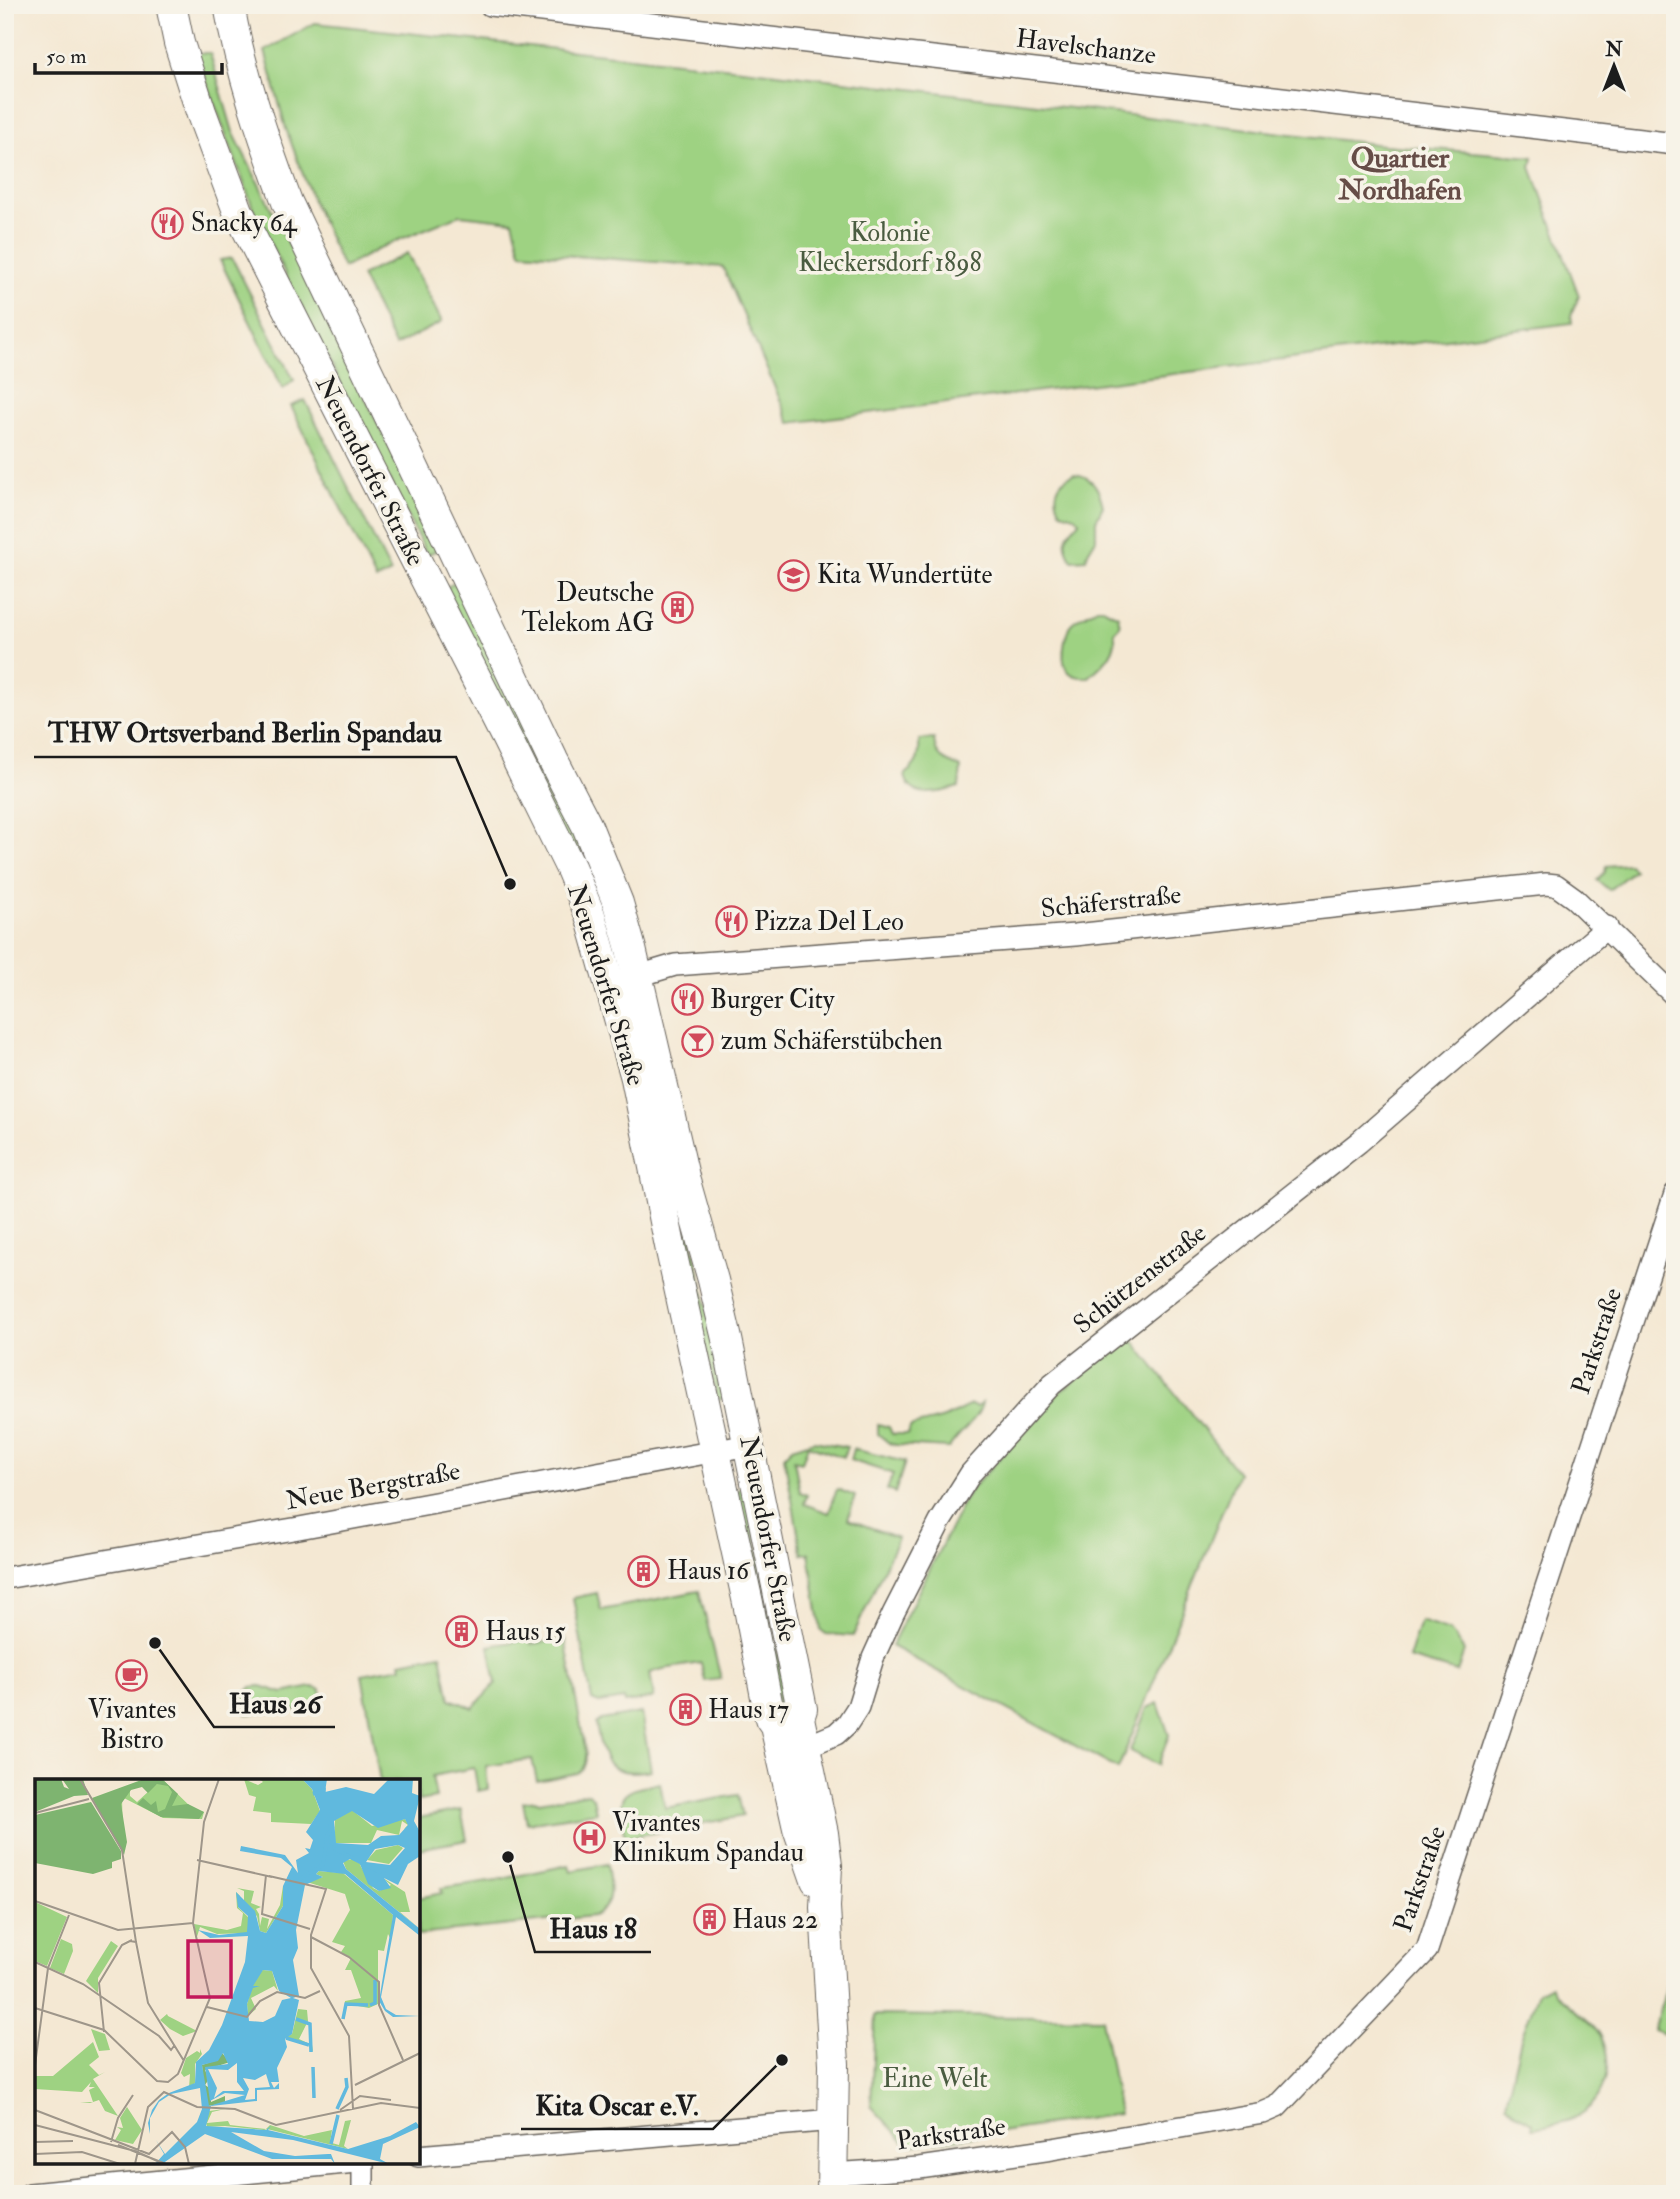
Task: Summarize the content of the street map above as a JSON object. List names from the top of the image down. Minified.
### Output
{"streets":{"main road":["Neuendorfer Straße"],"street":["Havelschanze","Schäferstraße","Schützenstraße","Parkstraße","Neue Bergstraße"]},"crossings":[["Neuendorfer Straße","Schäferstraße"],["Neuendorfer Straße","Schützenstraße"],["Neuendorfer Straße","Parkstraße"],["Neuendorfer Straße","Neue Bergstraße"],["Schäferstraße","Schützenstraße"]],"districts":["Quartier Nordhafen"],"parks":["Kolonie Kleckersdorf 1898","Eine Welt"],"places":{"restaurant":["Snacky 64","Pizza Del Leo","Burger City"],"school or university":["Kita Wundertüte"],"building":["Deutsche Telekom AG","Haus 16","Haus 15","Haus 17","Haus 22"],"other":["THW Ortsverband Berlin Spandau","Haus 26","Haus 18","Kita Oscar e.V."],"bar":["zum Schäferstübchen"],"cafe":["Vivantes Bistro"],"hospital":["Vivantes Klinikum Spandau"]},"scale_bar":"50 m","north":"top"}
